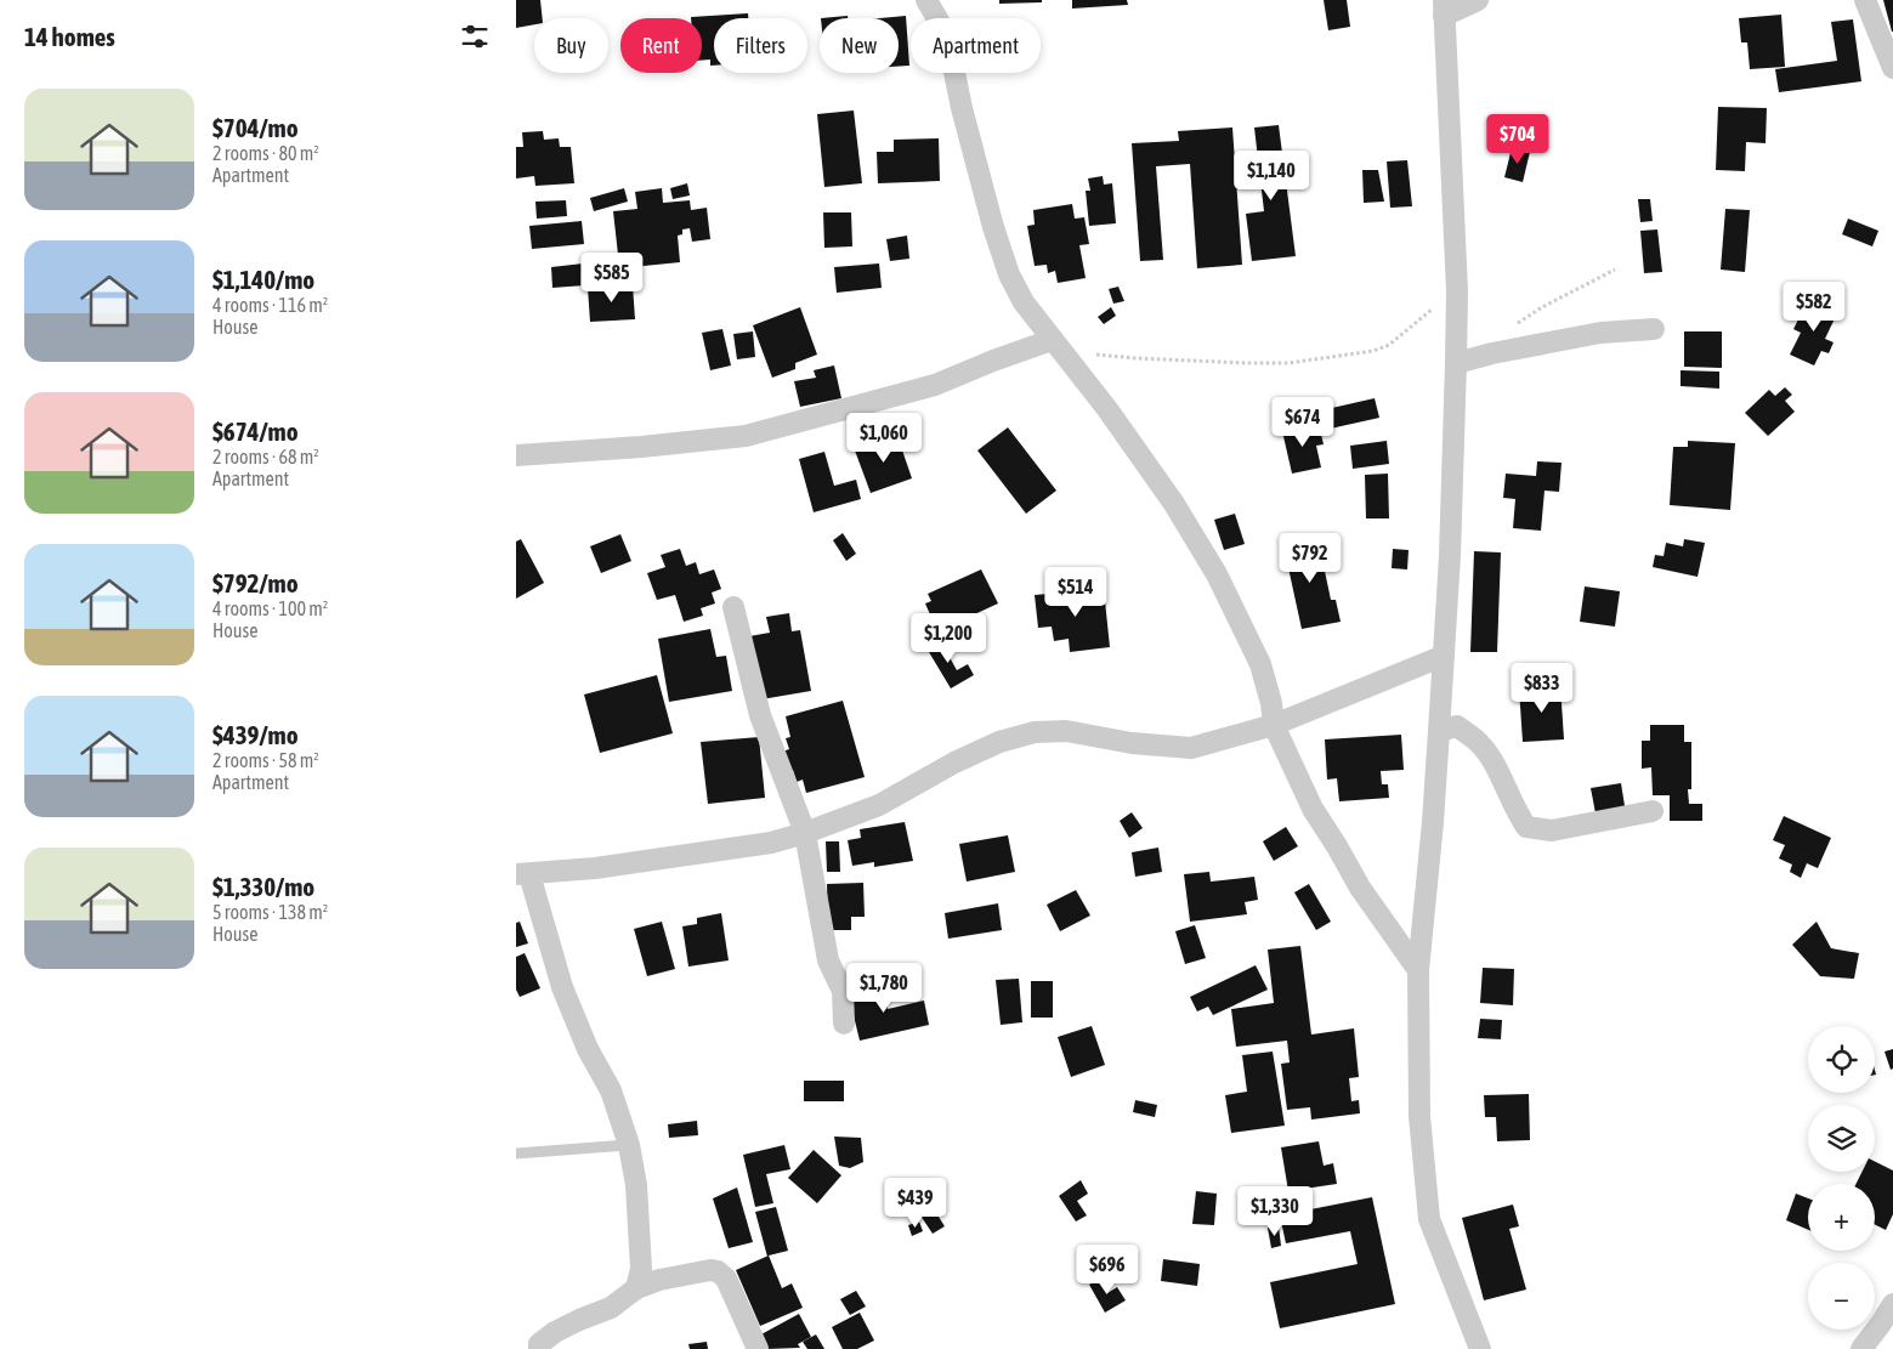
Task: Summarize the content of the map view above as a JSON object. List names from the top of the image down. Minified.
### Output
{"page":{"heading":"14 homes","chip":["Buy","Rent","Filters","New","Apartment"],"list":[{"name":"$704/mo","note":"2 rooms · 80 m² · Apartment"},{"name":"$1,140/mo","note":"4 rooms · 116 m² · House"},{"name":"$674/mo","note":"2 rooms · 68 m² · Apartment"},{"name":"$792/mo","note":"4 rooms · 100 m² · House"},{"name":"$439/mo","note":"2 rooms · 58 m² · Apartment"},{"name":"$1,330/mo","note":"5 rooms · 138 m² · House"}],"price":["$704","$1,140","$585","$582","$674","$1,060","$792","$514","$1,200","$833","$1,780","$439","$1,330","$696"],"map_buttons":["+","−"]}}
